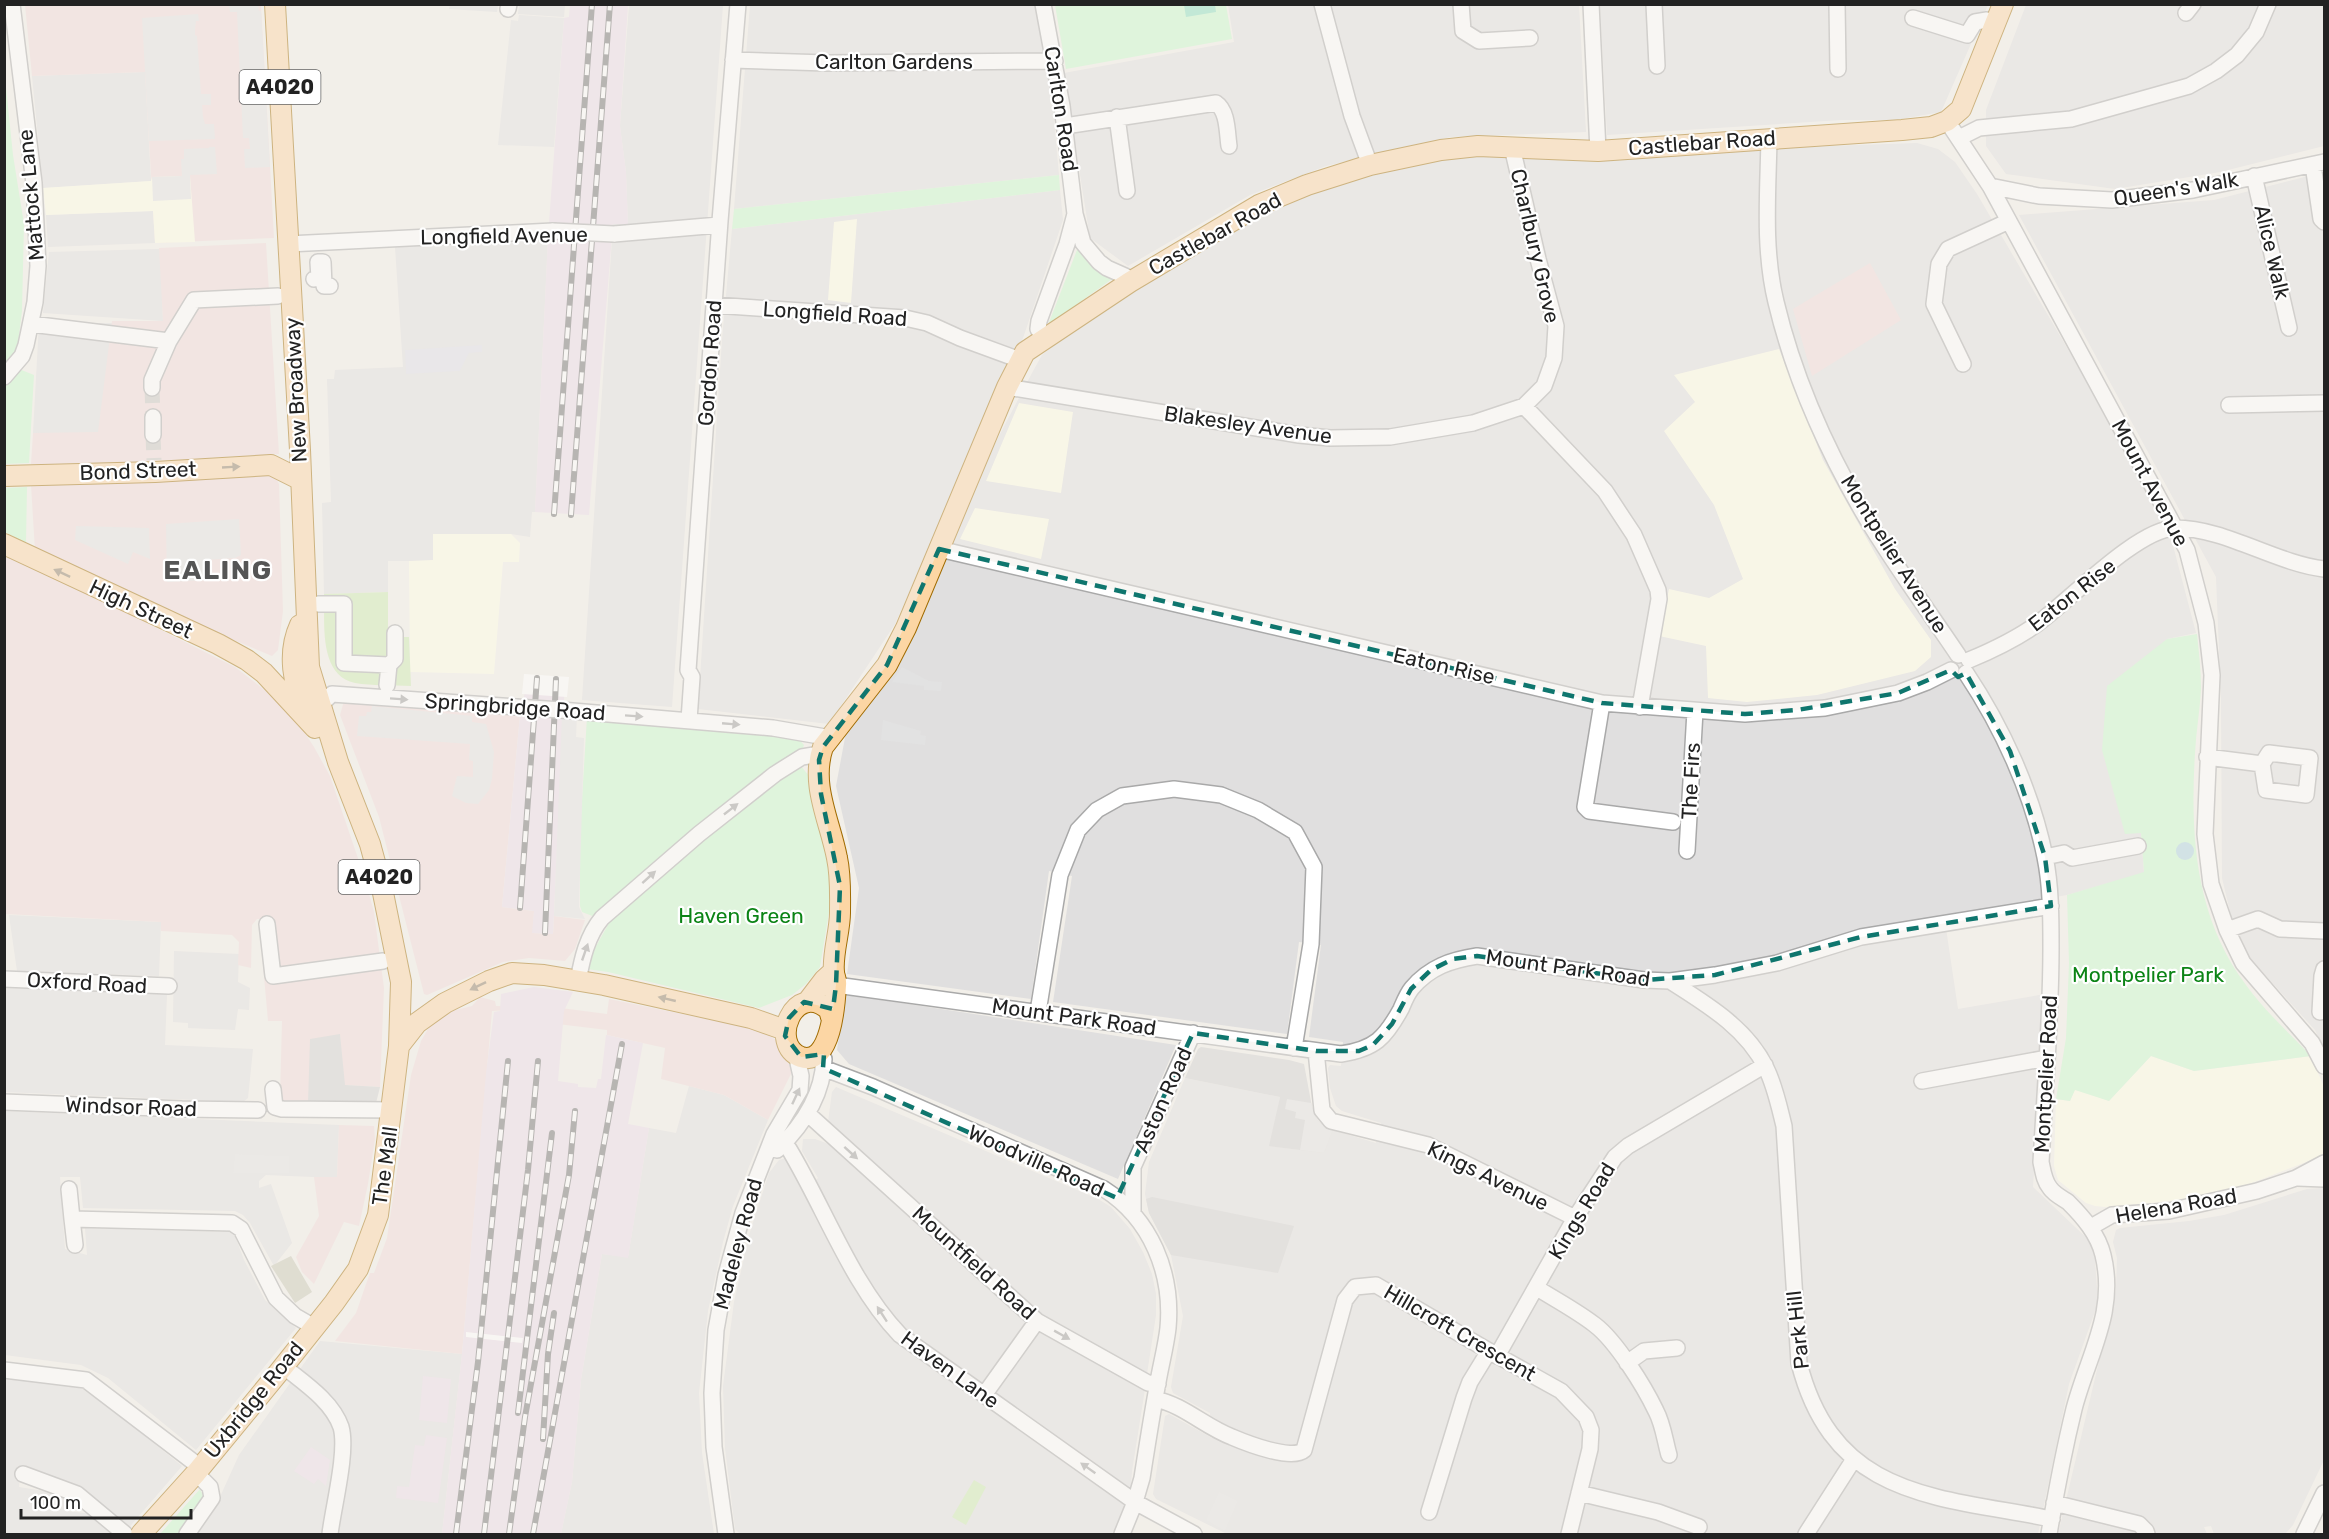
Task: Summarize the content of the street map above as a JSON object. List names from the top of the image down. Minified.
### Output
{"streets":{"main road":["A4020","Castlebar Road","New Broadway","Bond Street","High Street","The Mall","Uxbridge Road"],"street":["Carlton Gardens","Carlton Road","Queen's Walk","Mattock Lane","Longfield Avenue","Charlbury Grove","Alice Walk","Longfield Road","Gordon Road","Blakesley Avenue","Mount Avenue","Montpelier Avenue","Eaton Rise","Springbridge Road","The Firs","Mount Park Road","Oxford Road","Montpelier Road","Aston Road","Windsor Road","Woodville Road","Kings Avenue","Helena Road","Kings Road","Madeley Road","Mountfield Road","Park Hill","Hillcroft Crescent","Haven Lane"]},"crossings":[["Carlton Gardens","Carlton Road"],["Carlton Gardens","Gordon Road"],["A4020","New Broadway"],["A4020","High Street"],["A4020","The Mall"],["Carlton Road","Castlebar Road"],["Castlebar Road","Charlbury Grove"],["Castlebar Road","Longfield Road"],["Castlebar Road","Blakesley Avenue"],["Castlebar Road","Mount Avenue"],["Castlebar Road","Montpelier Avenue"],["Castlebar Road","Eaton Rise"],["Queen's Walk","Alice Walk"],["Queen's Walk","Mount Avenue"],["Longfield Avenue","Gordon Road"],["Longfield Avenue","New Broadway"],["Charlbury Grove","Blakesley Avenue"],["Longfield Road","Gordon Road"],["Gordon Road","Springbridge Road"],["New Broadway","Bond Street"],["New Broadway","High Street"],["Mount Avenue","Eaton Rise"],["Montpelier Avenue","Eaton Rise"],["Montpelier Avenue","Montpelier Road"],["Eaton Rise","The Firs"],["Eaton Rise","Montpelier Road"],["Mount Park Road","Montpelier Road"],["Mount Park Road","Aston Road"],["Mount Park Road","Kings Avenue"],["Mount Park Road","Park Hill"],["Montpelier Road","Helena Road"],["Montpelier Road","Park Hill"],["Aston Road","Woodville Road"],["Woodville Road","Madeley Road"],["Woodville Road","Mountfield Road"],["Woodville Road","Hillcroft Crescent"],["Woodville Road","Haven Lane"],["The Mall","Uxbridge Road"],["Kings Avenue","Kings Road"],["Kings Road","Park Hill"],["Kings Road","Hillcroft Crescent"],["Madeley Road","Mountfield Road"],["Madeley Road","Haven Lane"],["Mountfield Road","Hillcroft Crescent"]],"one_way":["Bond Street","High Street","Springbridge Road","Mountfield Road","Haven Lane"],"districts":["EALING"],"parks":["Haven Green","Montpelier Park"],"scale_bar":"100 m"}
